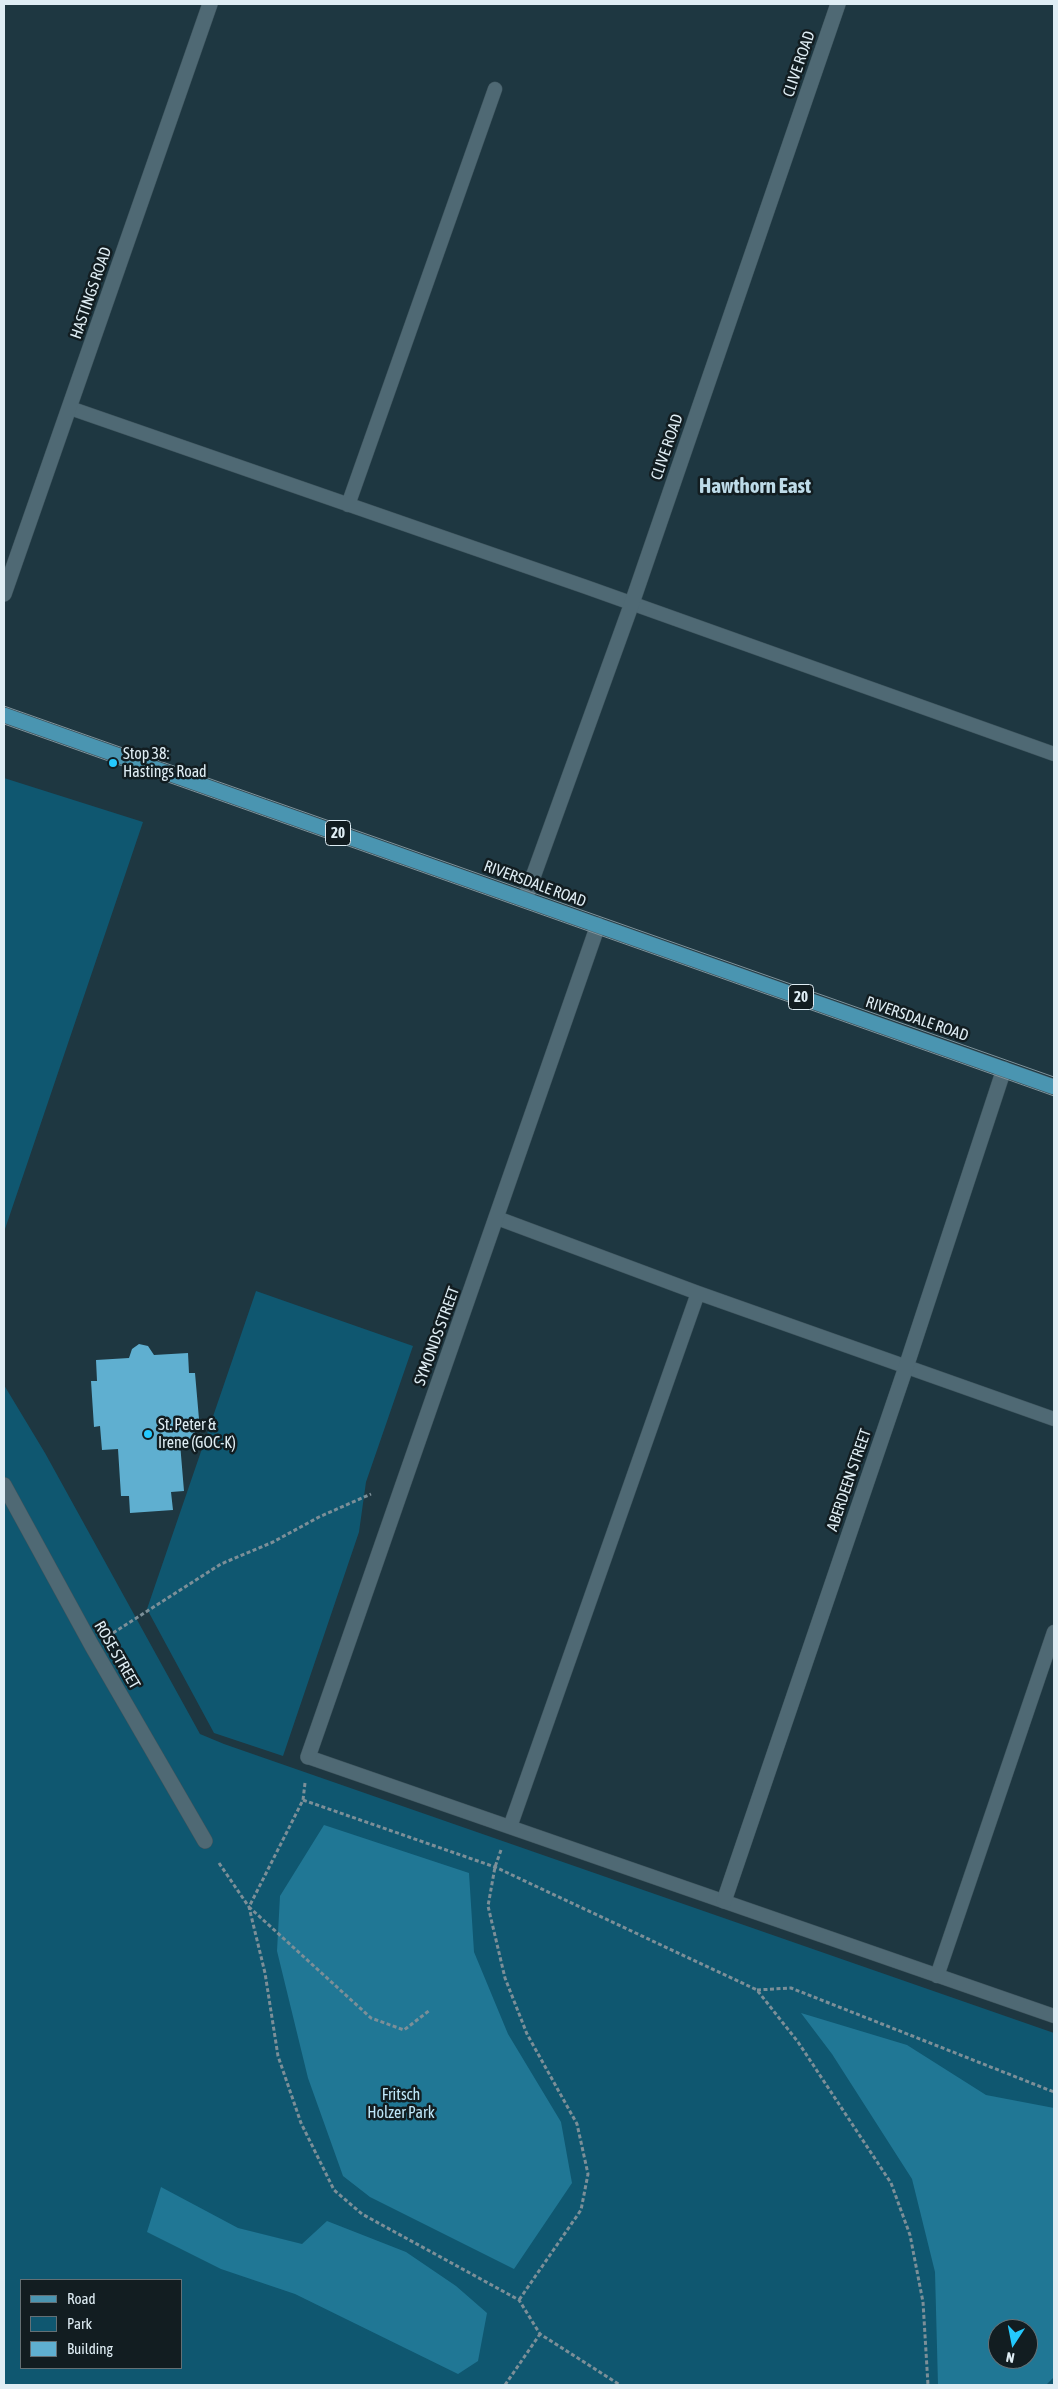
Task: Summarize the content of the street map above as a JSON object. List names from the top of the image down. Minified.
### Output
{"streets":{"main road":["20","RIVERSDALE ROAD"],"street":["CLIVE ROAD","HASTINGS ROAD","SYMONDS STREET","ABERDEEN STREET","ROSE STREET"]},"crossings":[["CLIVE ROAD","RIVERSDALE ROAD"],["RIVERSDALE ROAD","SYMONDS STREET"],["RIVERSDALE ROAD","ABERDEEN STREET"]],"districts":["Hawthorn East"],"parks":["Fritsch Holzer Park"],"places":["Stop 38: Hastings Road","St. Peter & Irene (GOC-K)"],"legend":["Road","Park","Building"],"north":"bottom"}
